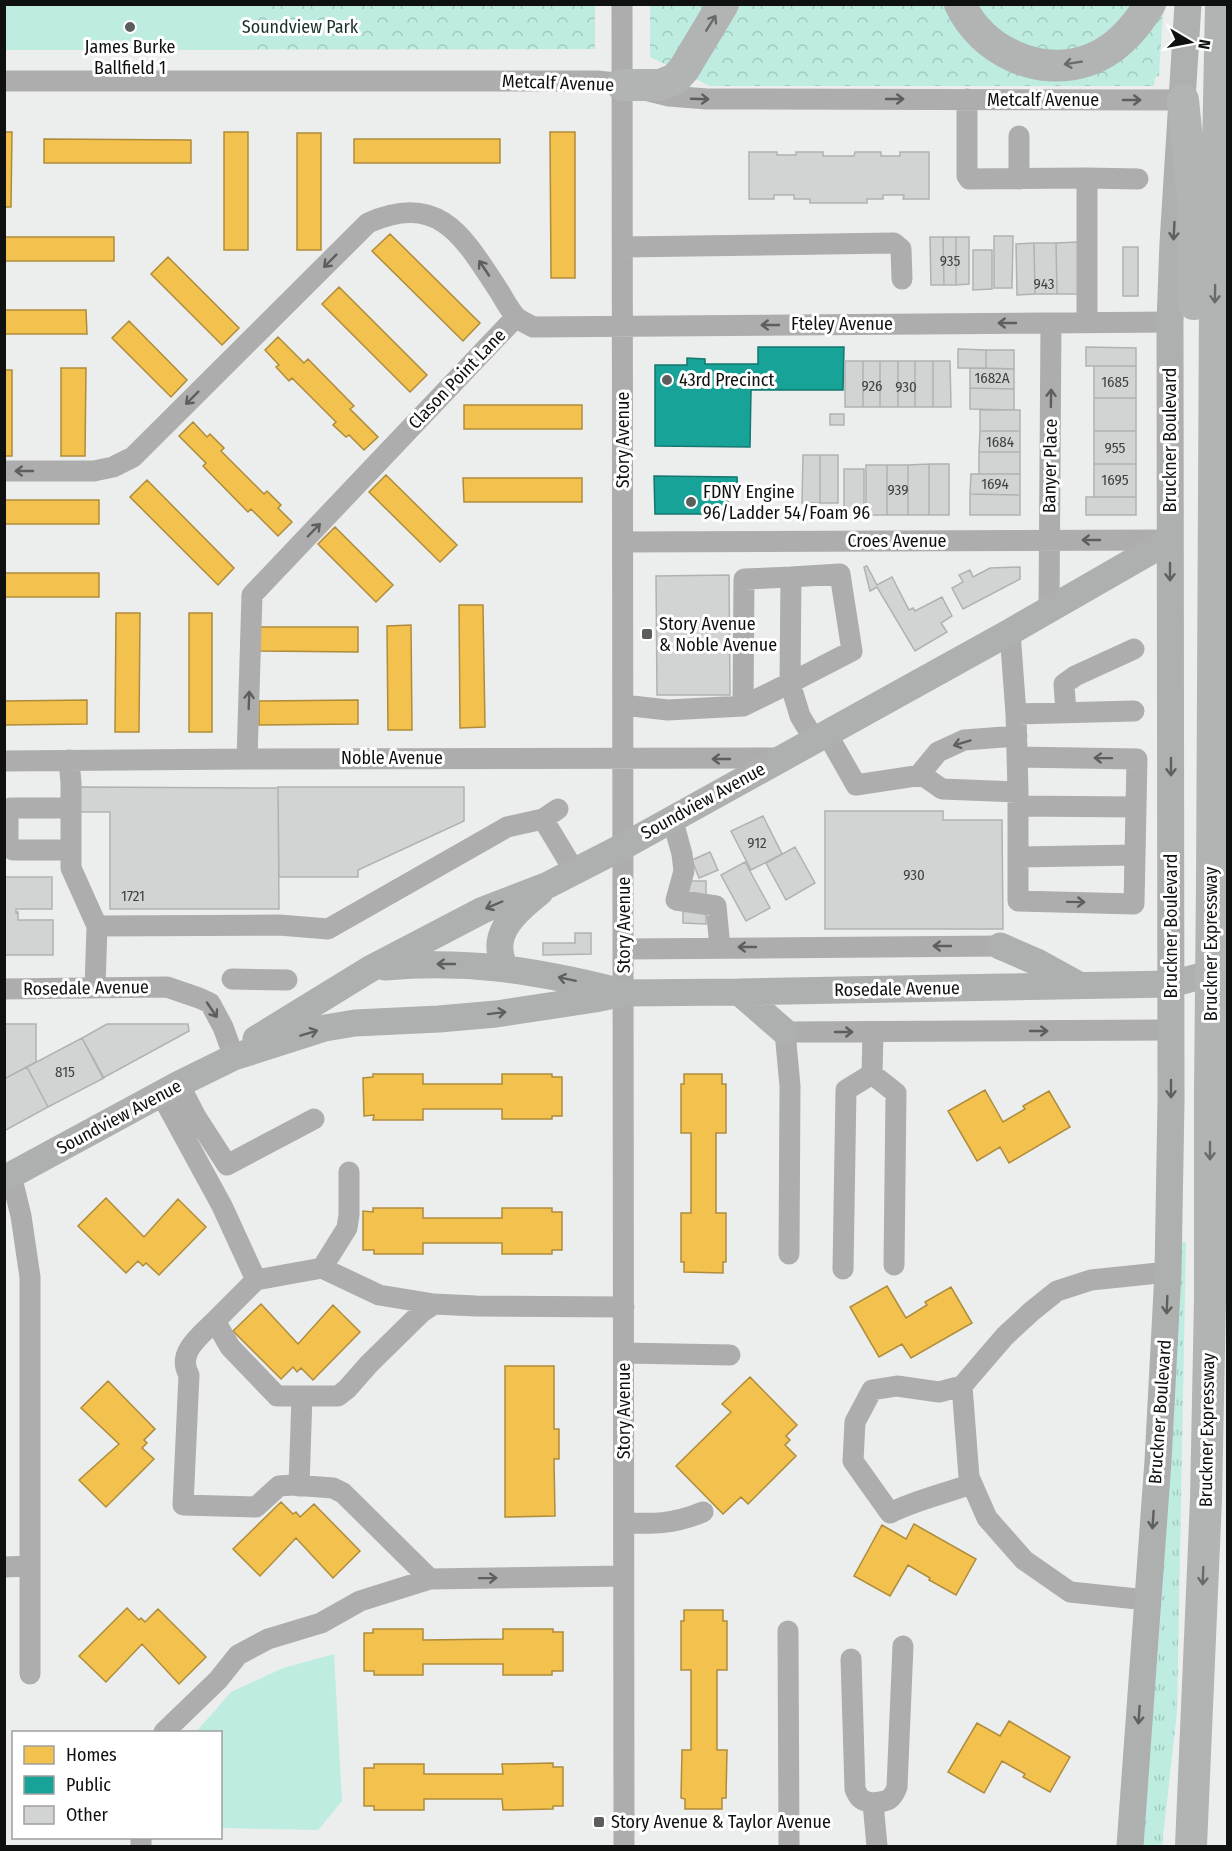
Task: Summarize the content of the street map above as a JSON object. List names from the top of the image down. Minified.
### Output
{"streets":{"highway":["Bruckner Expressway"],"main road":["Bruckner Boulevard","Soundview Avenue","Rosedale Avenue"],"street":["Metcalf Avenue","Fteley Avenue","Clason Point Lane","Story Avenue","Banyer Place","Croes Avenue","Noble Avenue"]},"crossings":[["Metcalf Avenue","Story Avenue"],["Metcalf Avenue","Bruckner Boulevard"],["Fteley Avenue","Clason Point Lane"],["Fteley Avenue","Story Avenue"],["Fteley Avenue","Bruckner Boulevard"],["Fteley Avenue","Banyer Place"],["Clason Point Lane","Noble Avenue"],["Story Avenue","Croes Avenue"],["Story Avenue","Noble Avenue"],["Story Avenue","Soundview Avenue"],["Story Avenue","Rosedale Avenue"],["Bruckner Boulevard","Croes Avenue"],["Bruckner Boulevard","Soundview Avenue"],["Bruckner Boulevard","Rosedale Avenue"],["Banyer Place","Croes Avenue"],["Banyer Place","Soundview Avenue"],["Croes Avenue","Soundview Avenue"],["Noble Avenue","Soundview Avenue"],["Soundview Avenue","Rosedale Avenue"]],"one_way":["Metcalf Avenue","Fteley Avenue","Bruckner Boulevard","Banyer Place"],"parks":["Soundview Park"],"places":{"other":["James Burke Ballfield 1","43rd Precinct","FDNY Engine 96/Ladder 54/Foam 96"],"transit":["Story Avenue & Noble Avenue","Story Avenue & Taylor Avenue"]},"house_numbers":["935","943","1682A","1685","926","930","1684","955","1695","1694","939","912","930","1721","815"],"legend":["Homes","Public","Other"],"north":"right"}
